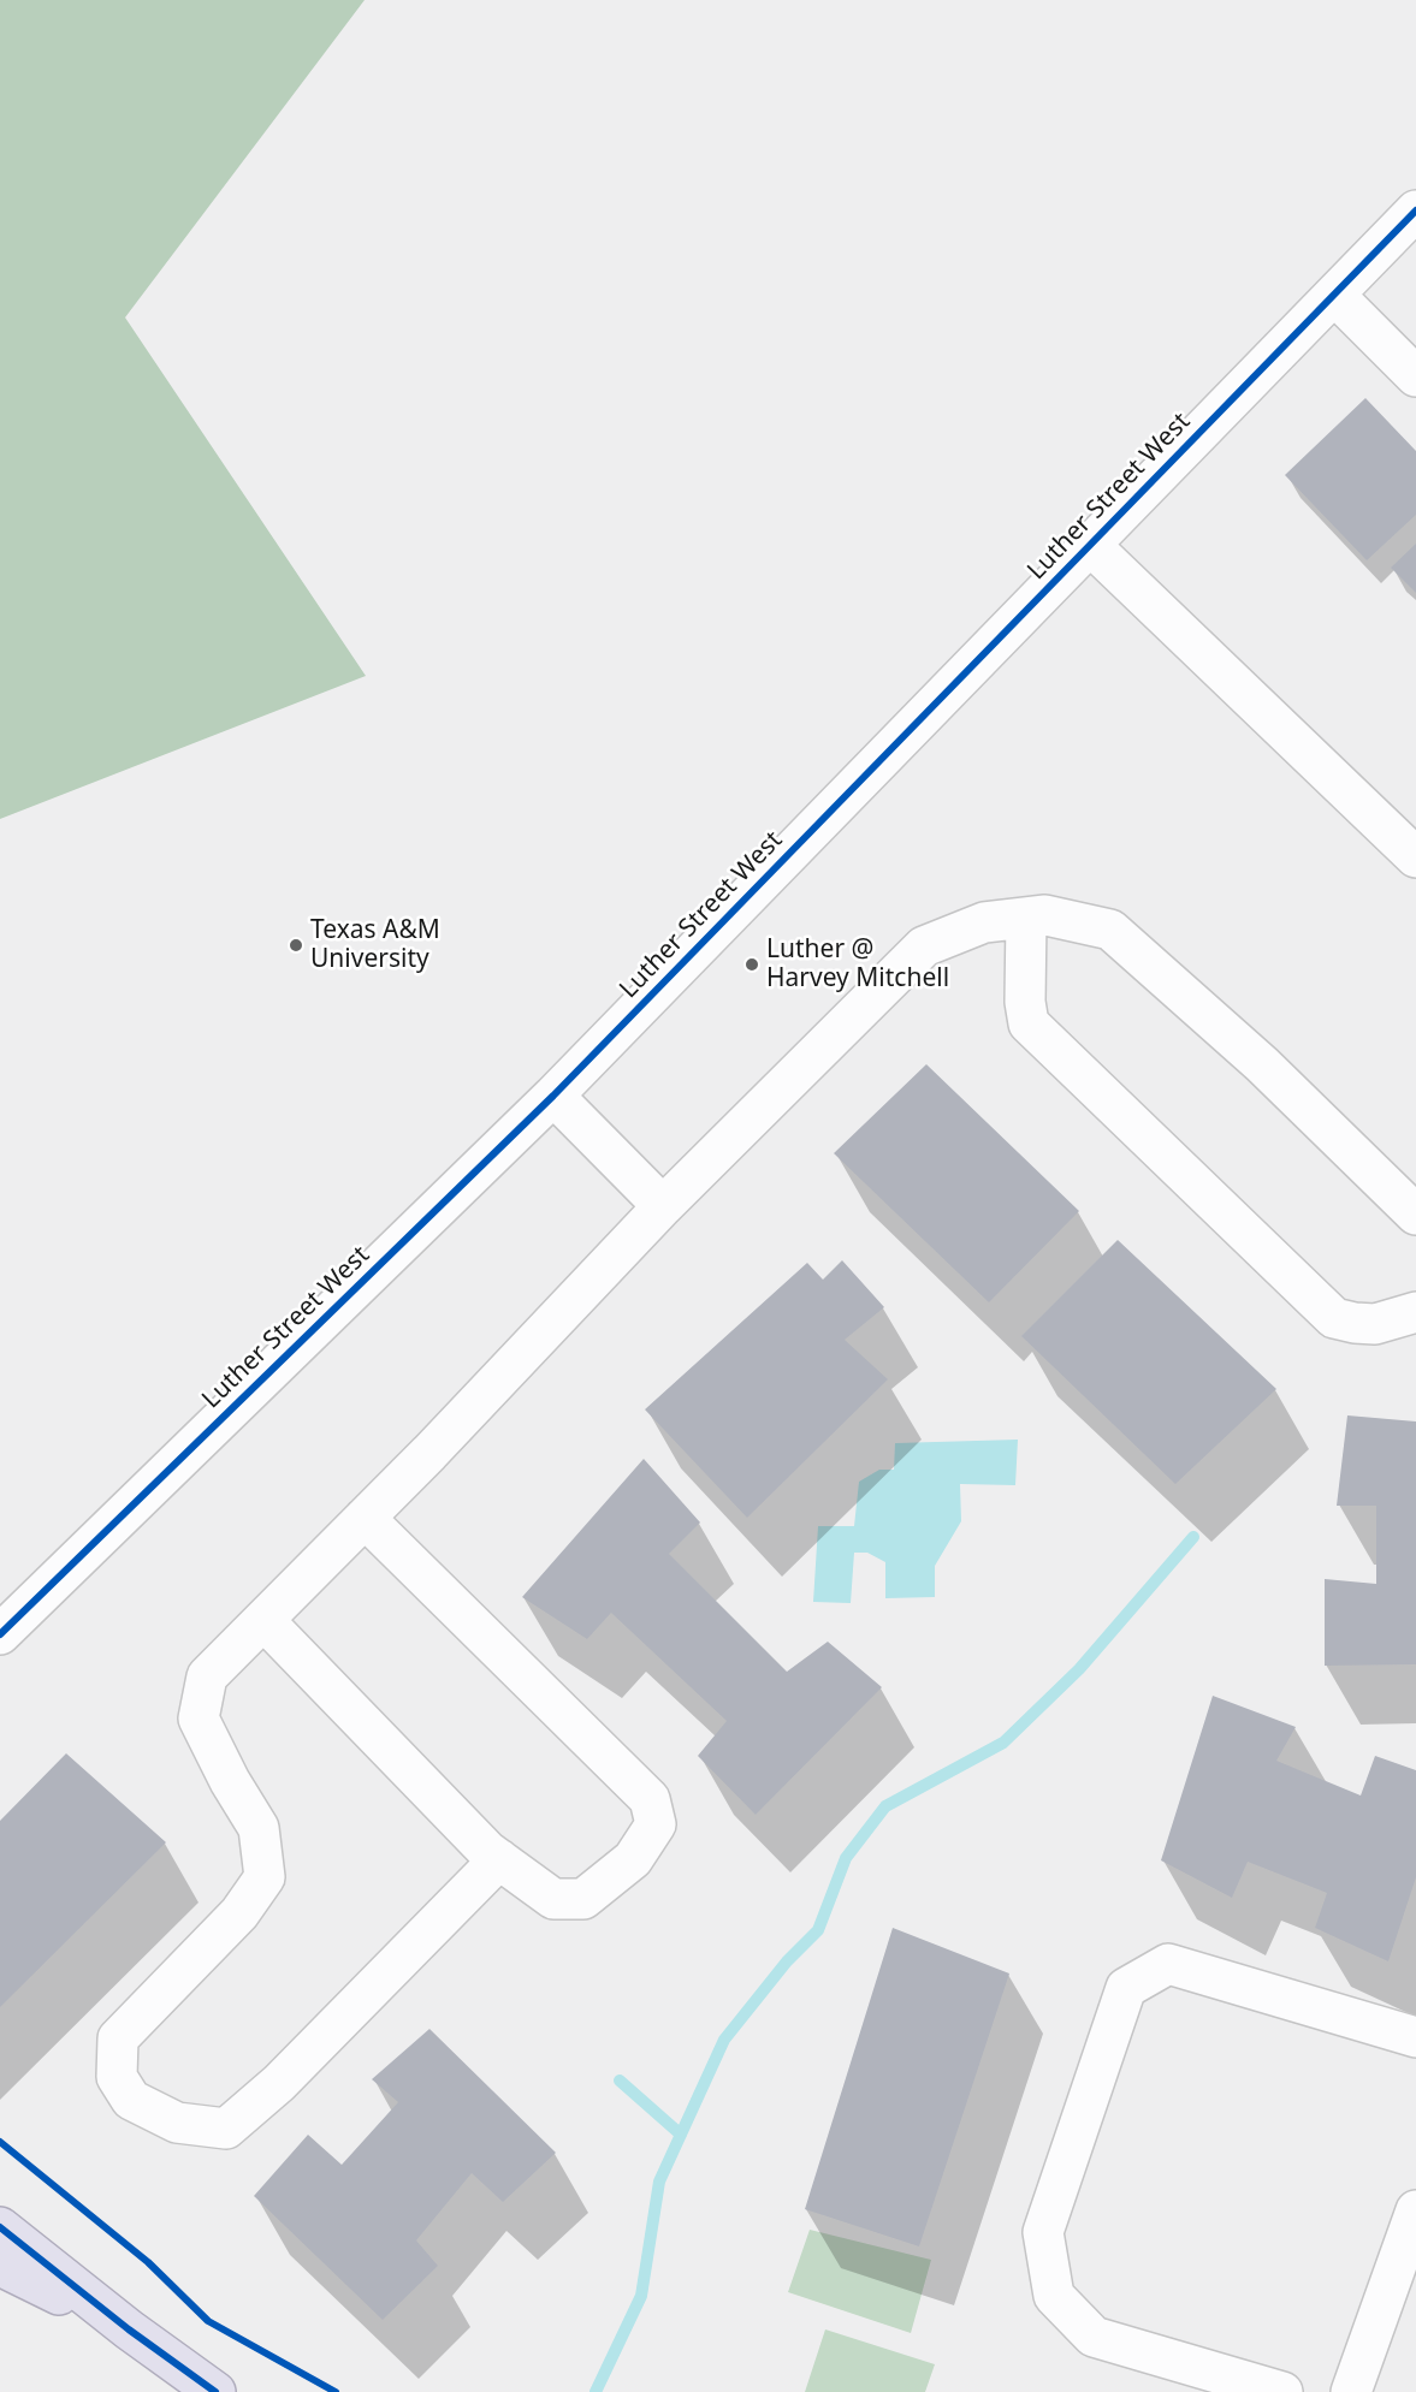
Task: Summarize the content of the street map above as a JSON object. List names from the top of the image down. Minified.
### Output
{"streets":{"street":["Luther Street West"]},"places":["Texas A&M University","Luther @ Harvey Mitchell"]}
